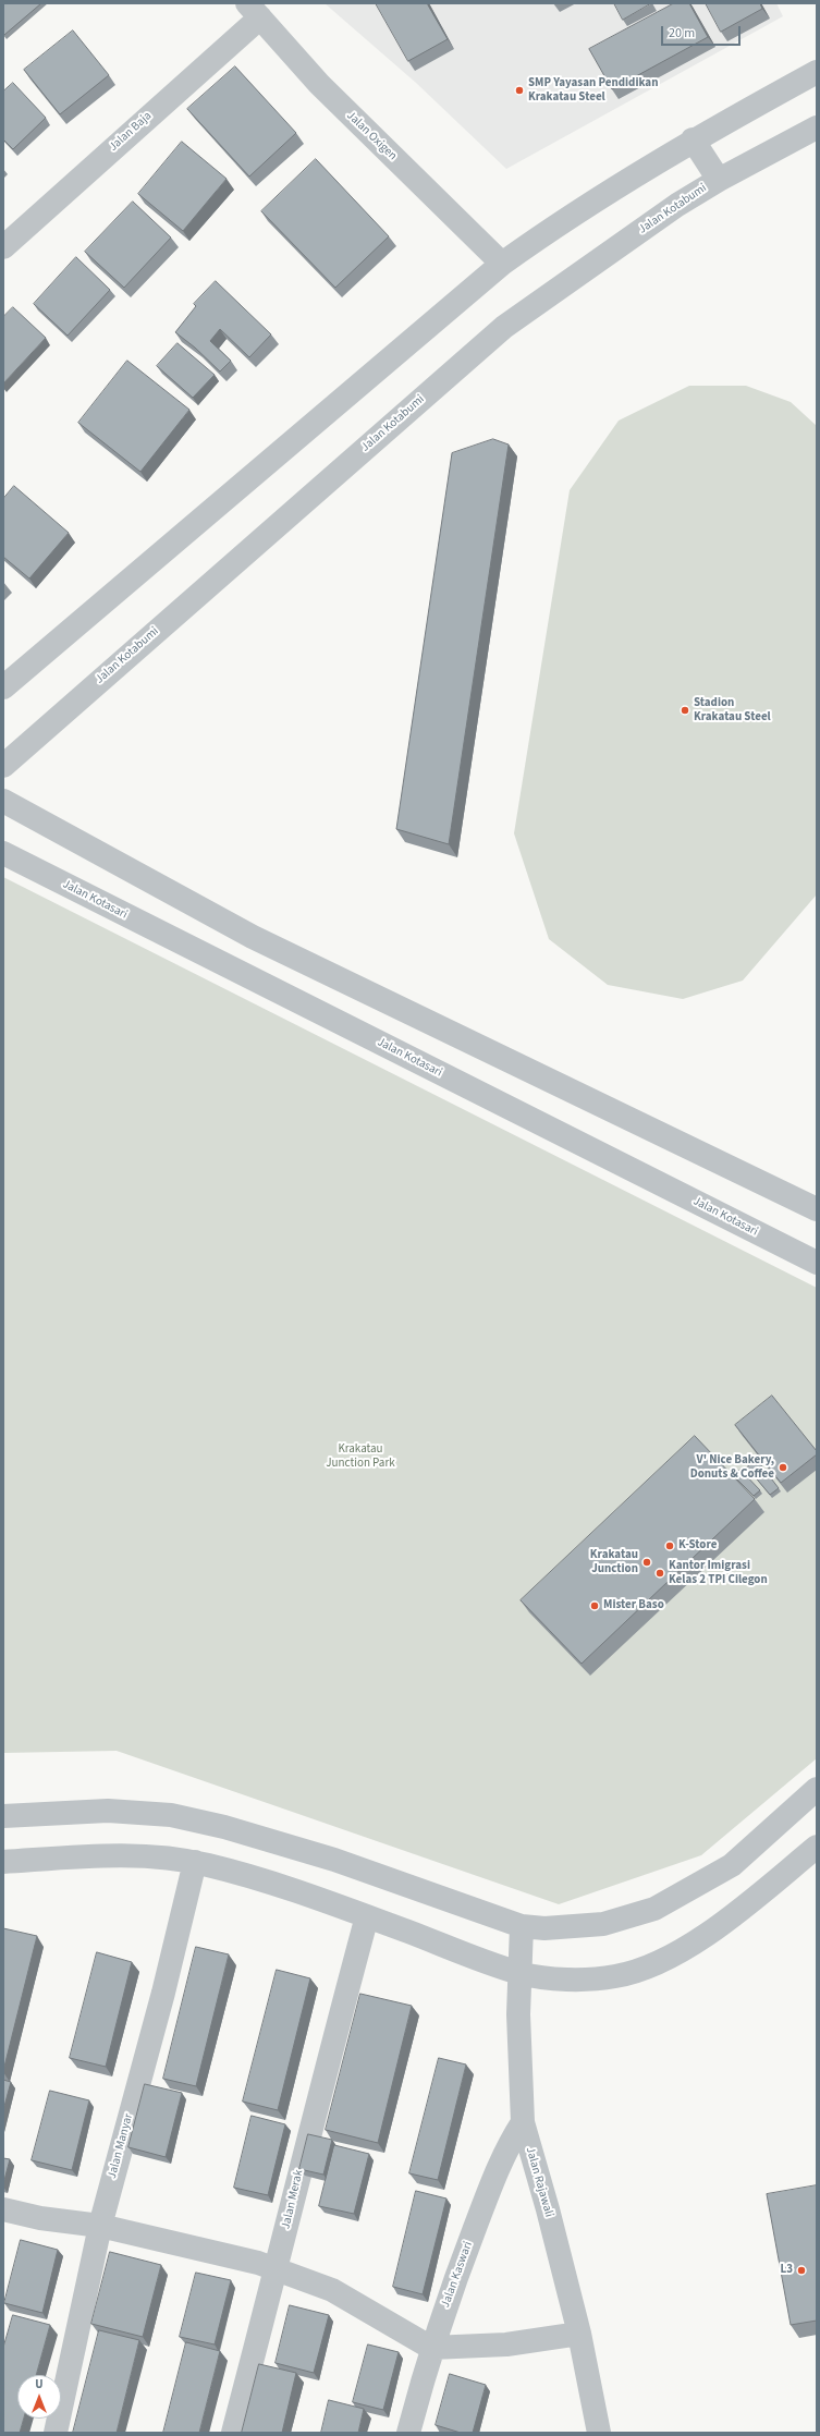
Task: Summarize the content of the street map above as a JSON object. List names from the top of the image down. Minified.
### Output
{"streets":{"street":["Jalan Baja","Jalan Oxigen","Jalan Kotabumi","Jalan Kotasari","Jalan Manyar","Jalan Rajawali","Jalan Merak","Jalan Kaswari"]},"crossings":[["Jalan Baja","Jalan Oxigen"],["Jalan Rajawali","Jalan Kaswari"]],"parks":["Krakatau Junction Park"],"places":["SMP Yayasan Pendidikan Krakatau Steel","Stadion Krakatau Steel","V' Nice Bakery, Donuts & Coffee","K-Store","Krakatau Junction","Kantor Imigrasi Kelas 2 TPI Cilegon","Mister Baso","L3"],"scale_bar":"20 m","north":"top"}
